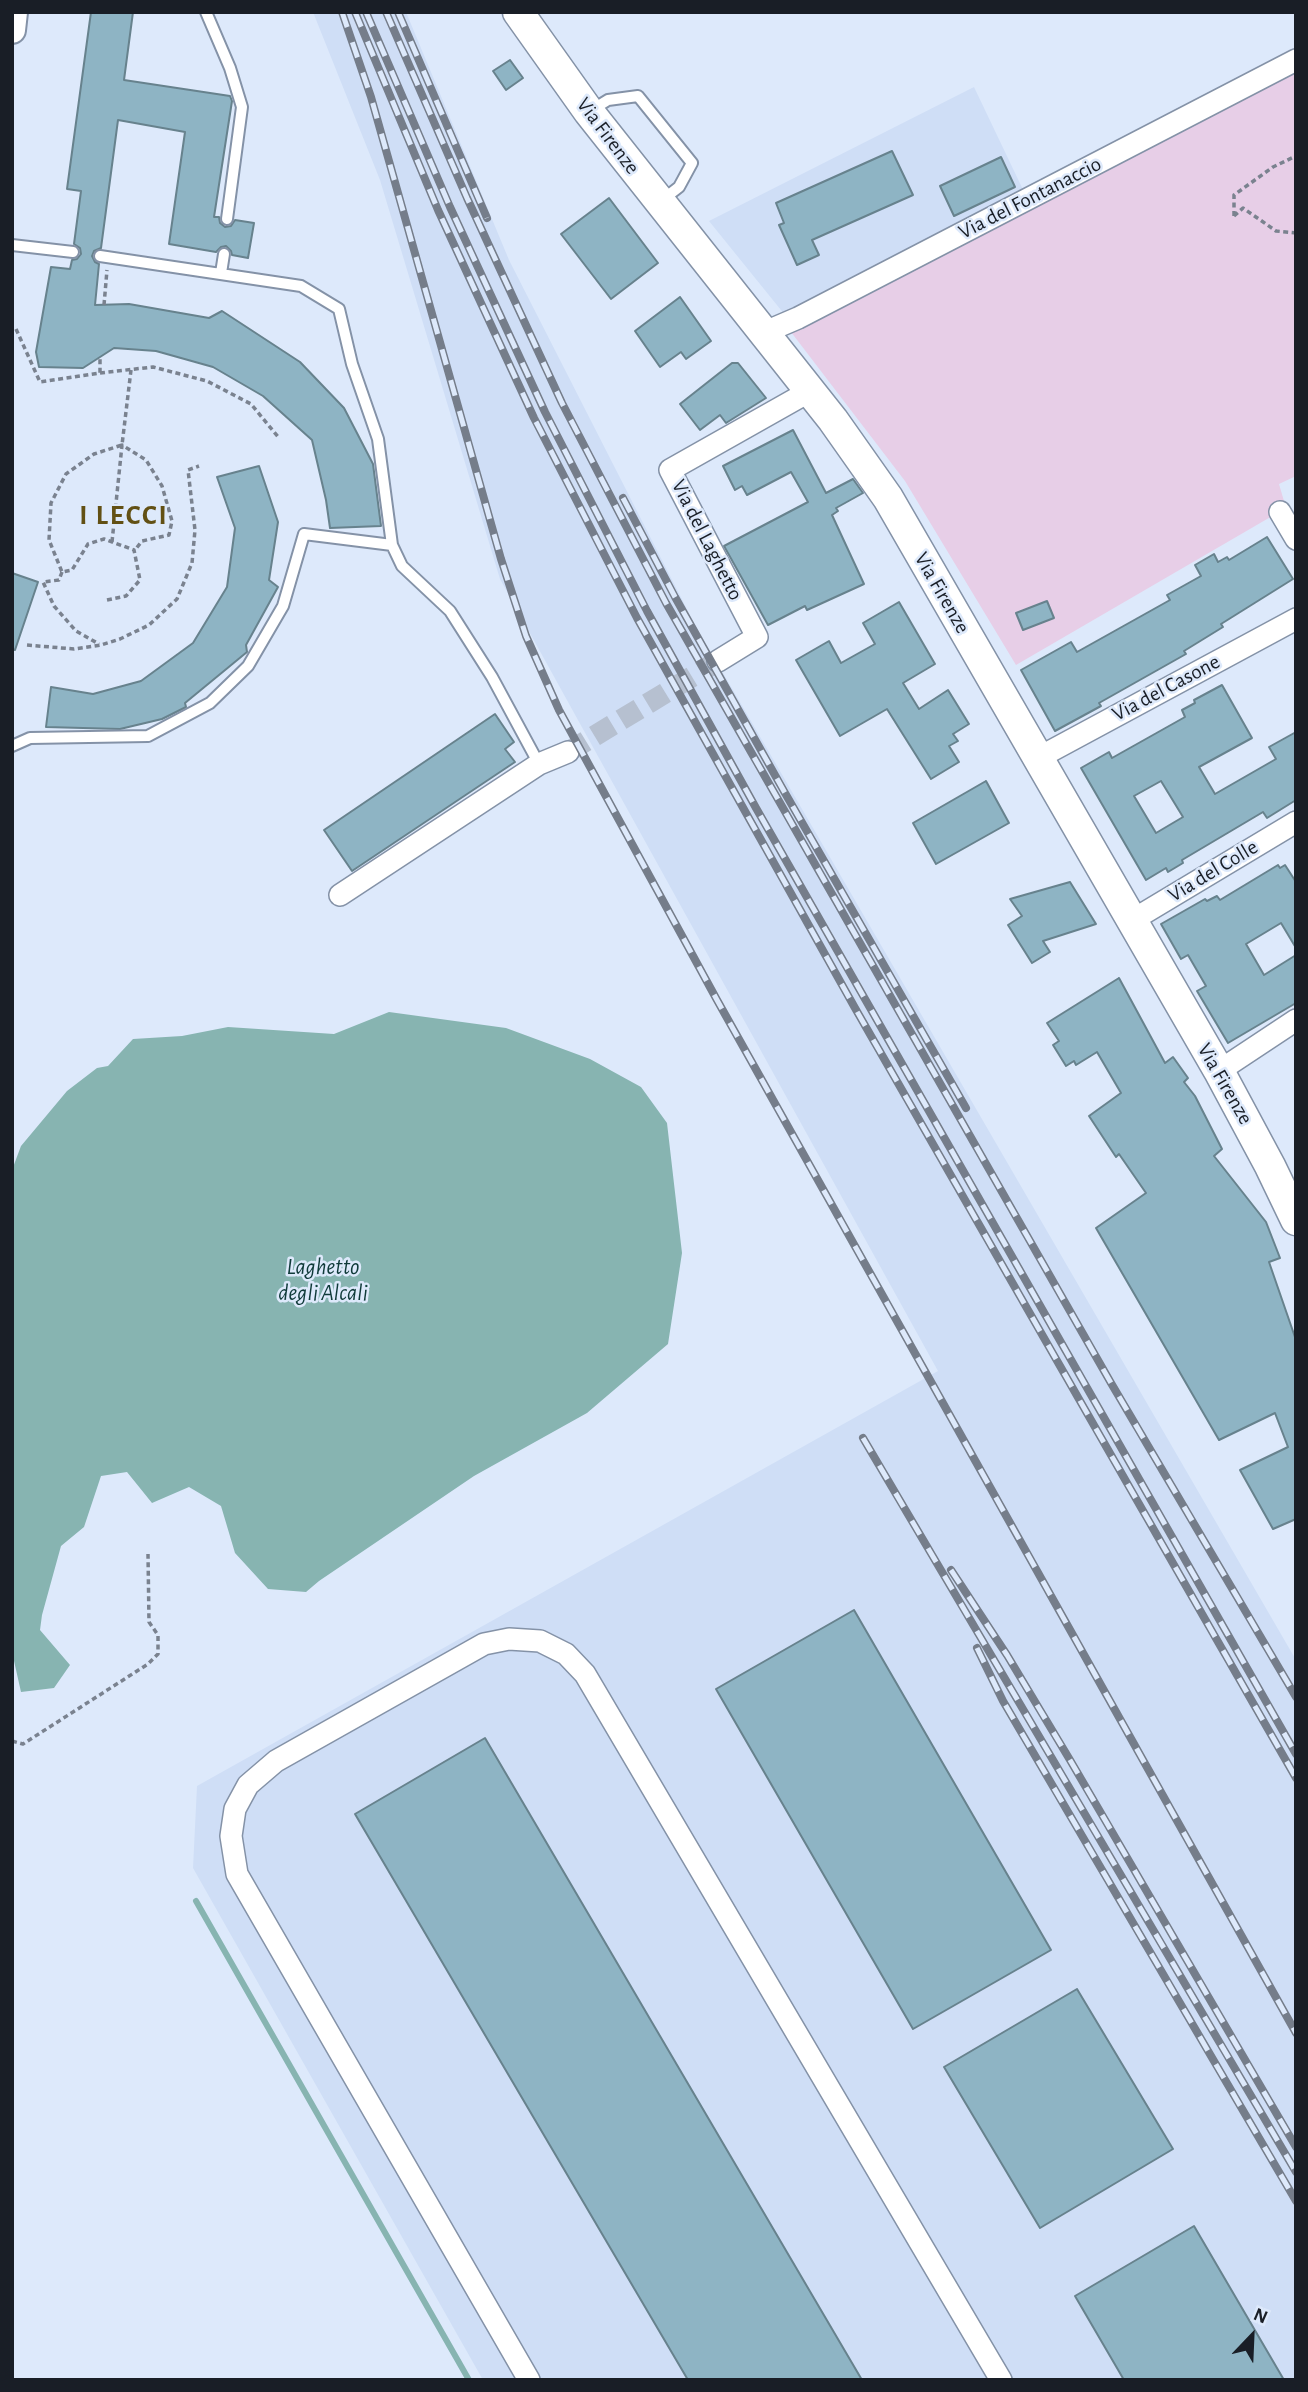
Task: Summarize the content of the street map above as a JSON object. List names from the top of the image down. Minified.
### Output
{"streets":{"main road":["Via Firenze"],"street":["Via del Fontanaccio","Via del Laghetto","Via del Casone","Via del Colle"]},"crossings":[["Via Firenze","Via del Fontanaccio"],["Via Firenze","Via del Laghetto"],["Via Firenze","Via del Casone"],["Via Firenze","Via del Colle"]],"districts":["I LECCI"],"water":["Laghetto degli Alcali"],"north":"top right"}
